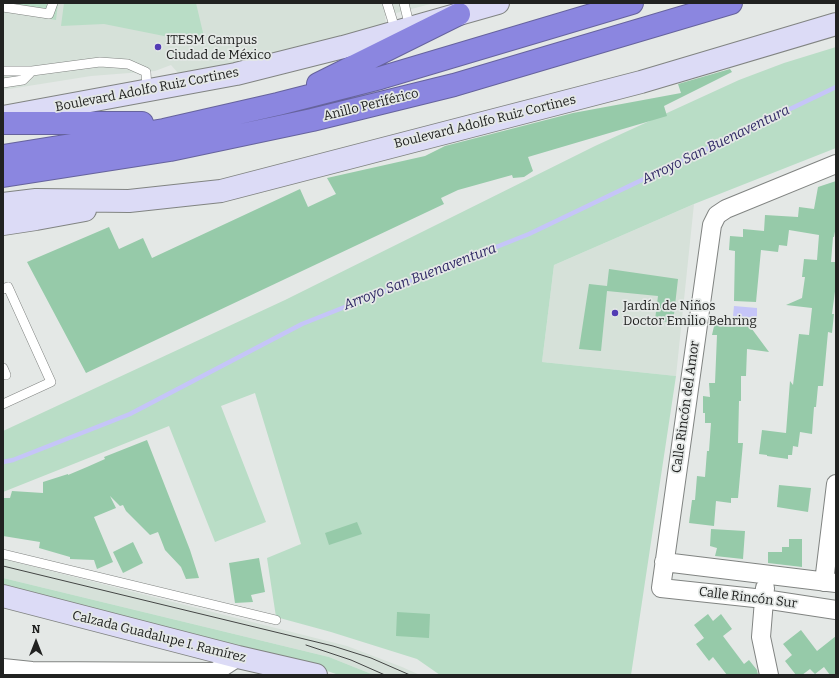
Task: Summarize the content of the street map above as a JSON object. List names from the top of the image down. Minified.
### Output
{"streets":{"highway":["Anillo Periférico"],"main road":["Boulevard Adolfo Ruiz Cortines","Calzada Guadalupe I. Ramírez"],"street":["Calle Rincón del Amor","Calle Rincón Sur"]},"crossings":[["Calle Rincón del Amor","Calle Rincón Sur"]],"water":["Arroyo San Buenaventura"],"places":["ITESM Campus Ciudad de México","Jardín de Niños Doctor Emilio Behring"],"north":"top"}
